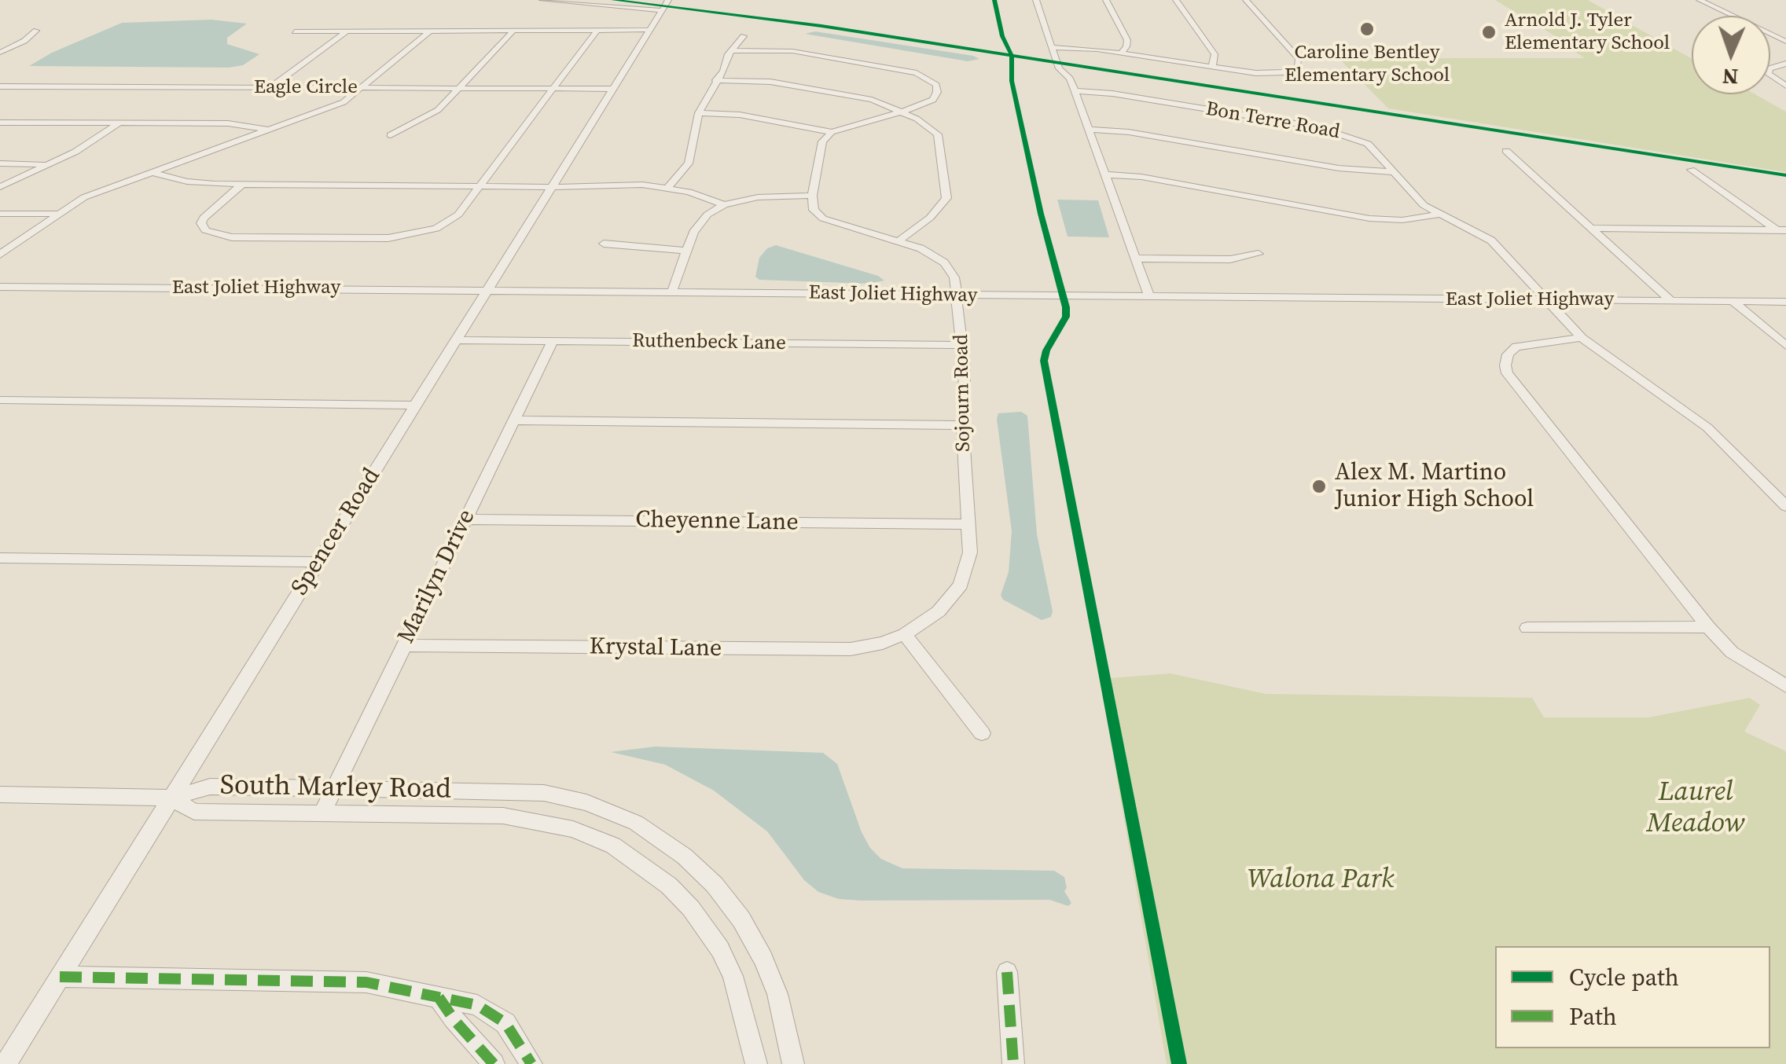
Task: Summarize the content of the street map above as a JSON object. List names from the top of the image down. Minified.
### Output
{"streets":{"street":["Eagle Circle","Bon Terre Road","East Joliet Highway","Ruthenbeck Lane","Sojourn Road","Cheyenne Lane","Spencer Road","Marilyn Drive","Krystal Lane","South Marley Road"]},"crossings":[["Eagle Circle","Spencer Road"],["Bon Terre Road","East Joliet Highway"],["East Joliet Highway","Sojourn Road"],["East Joliet Highway","Spencer Road"],["Ruthenbeck Lane","Sojourn Road"],["Ruthenbeck Lane","Spencer Road"],["Ruthenbeck Lane","Marilyn Drive"],["Sojourn Road","Cheyenne Lane"],["Sojourn Road","Krystal Lane"],["Cheyenne Lane","Marilyn Drive"],["Spencer Road","South Marley Road"],["Marilyn Drive","Krystal Lane"],["Marilyn Drive","South Marley Road"]],"parks":["Laurel Meadow","Walona Park"],"places":["Caroline Bentley Elementary School","Arnold J. Tyler Elementary School","Alex M. Martino Junior High School"],"legend":["Cycle path","Path"],"north":"bottom"}
